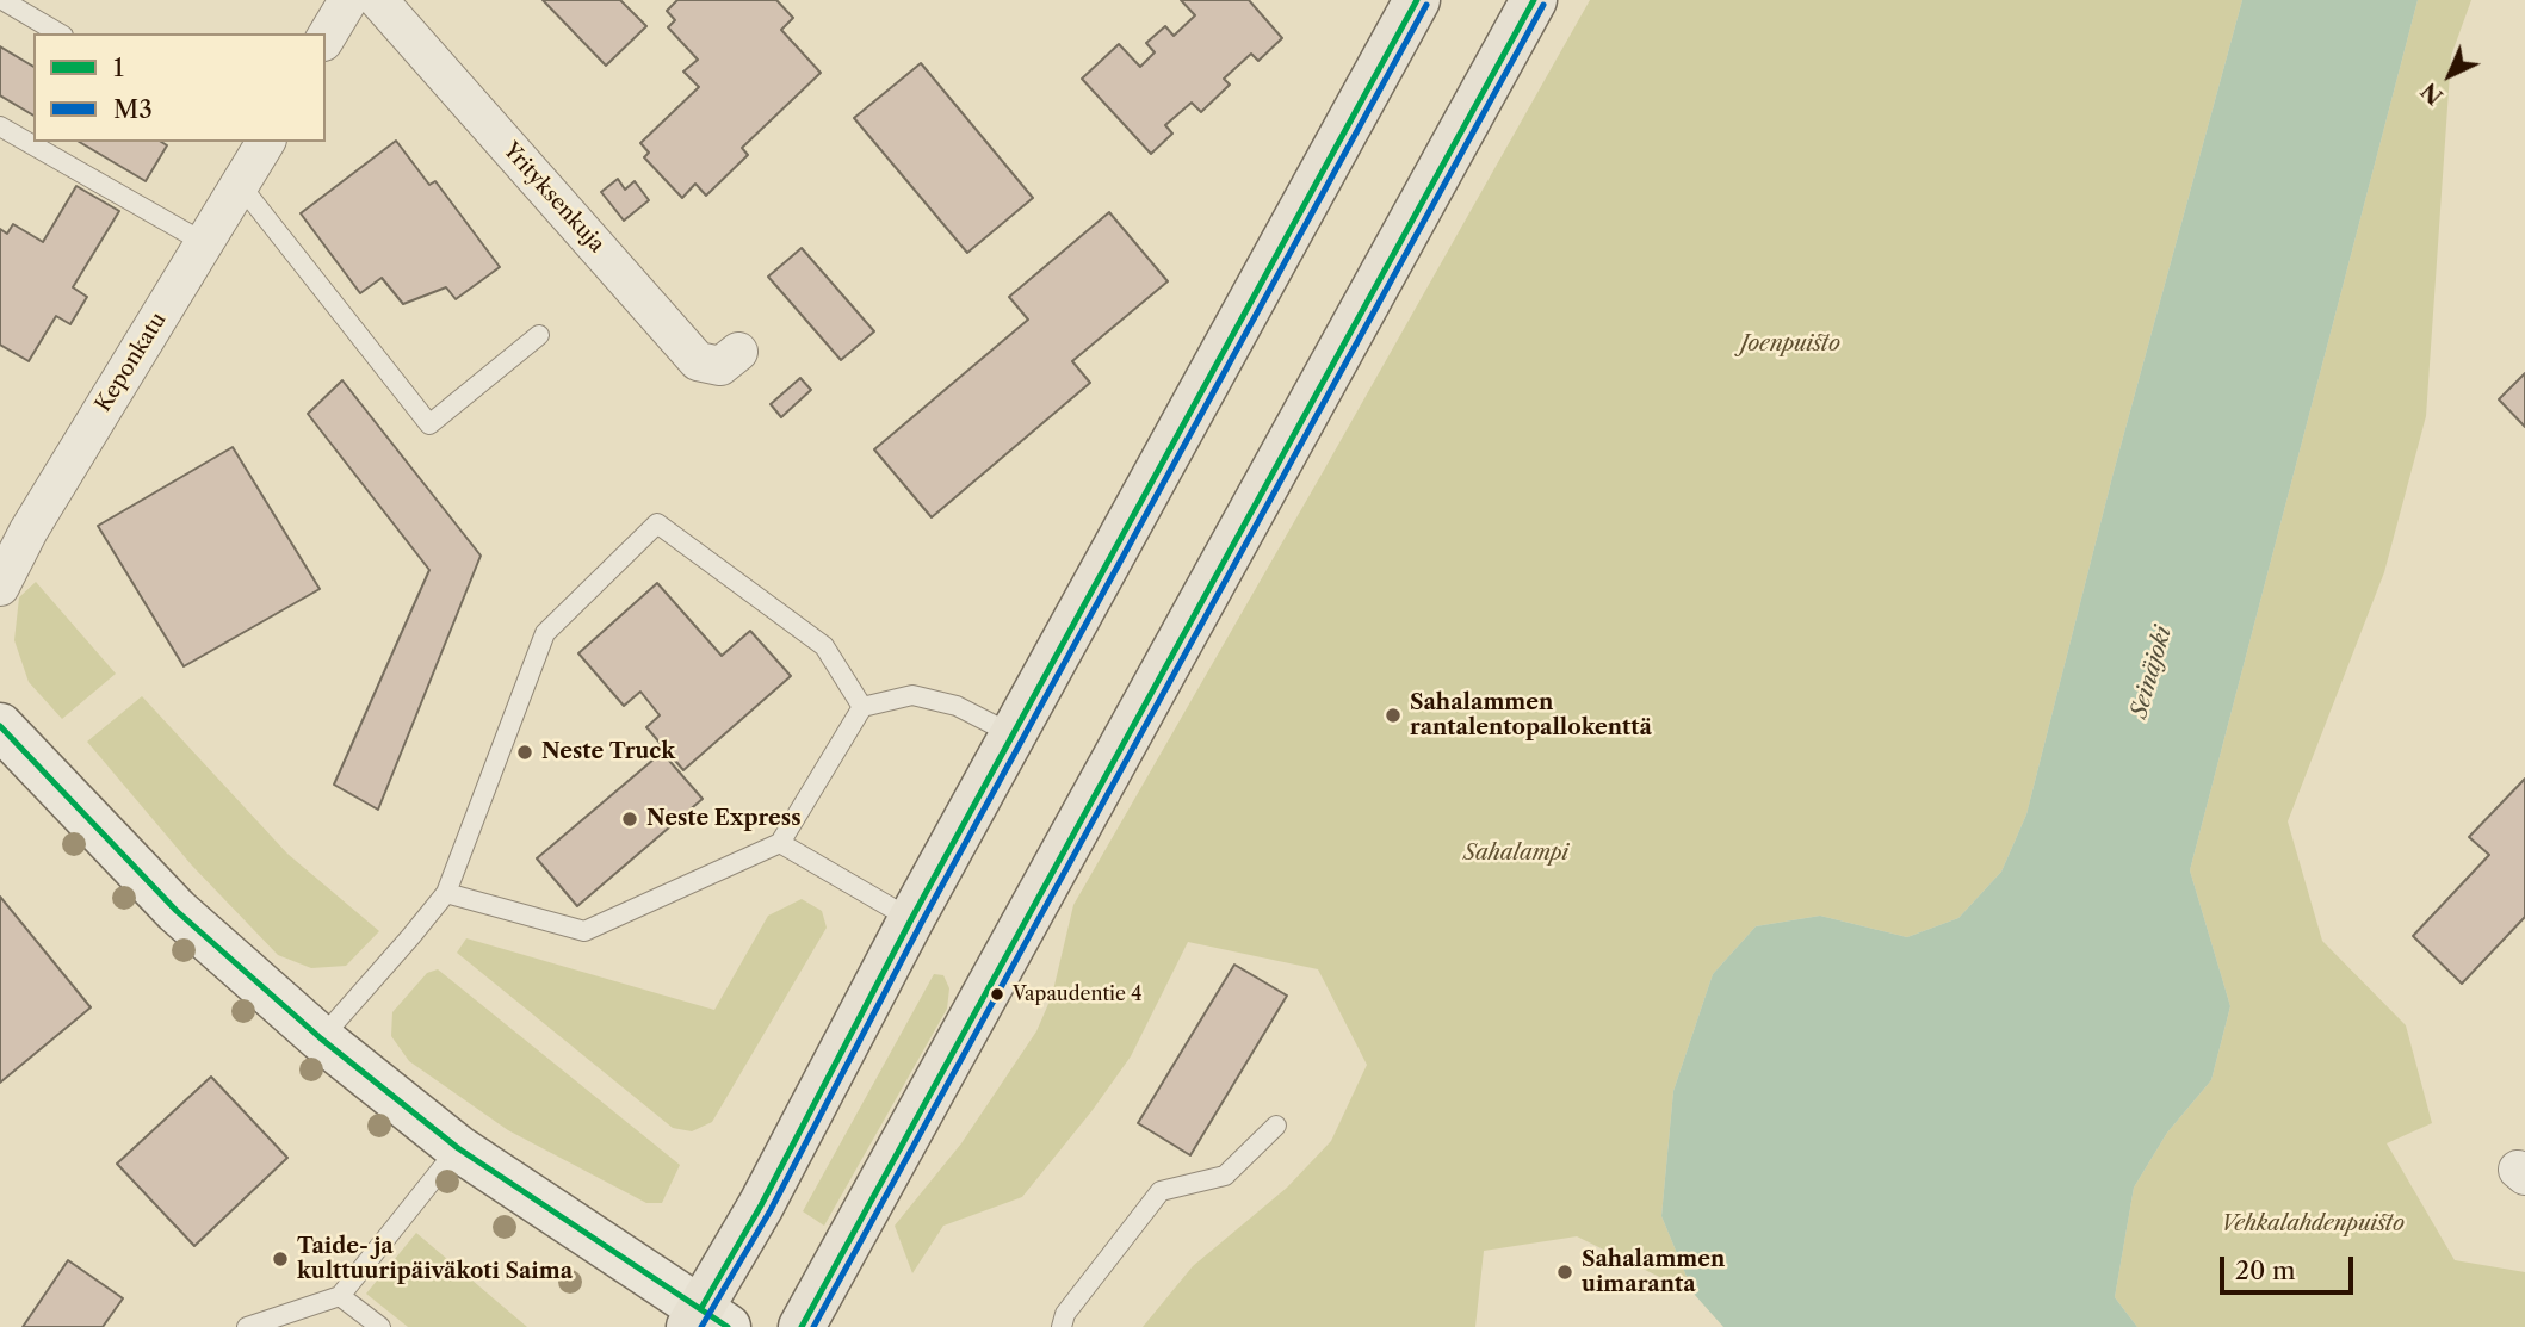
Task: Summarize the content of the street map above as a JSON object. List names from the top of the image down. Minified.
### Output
{"streets":{"street":["Yrityksenkuja","Keponkatu"]},"water":["Seinäjoki"],"parks":["Joenpuisto","Sahalampi","Vehkalahdenpuisto"],"places":["Sahalammen rantalentopallokenttä","Neste Truck","Neste Express","Vapaudentie 4","Taide- ja kulttuuripäiväkoti Saima","Sahalammen uimaranta"],"lines":["transit line 1","transit line M3"],"legend":["1","M3"],"scale_bar":"20 m","north":"bottom left"}
